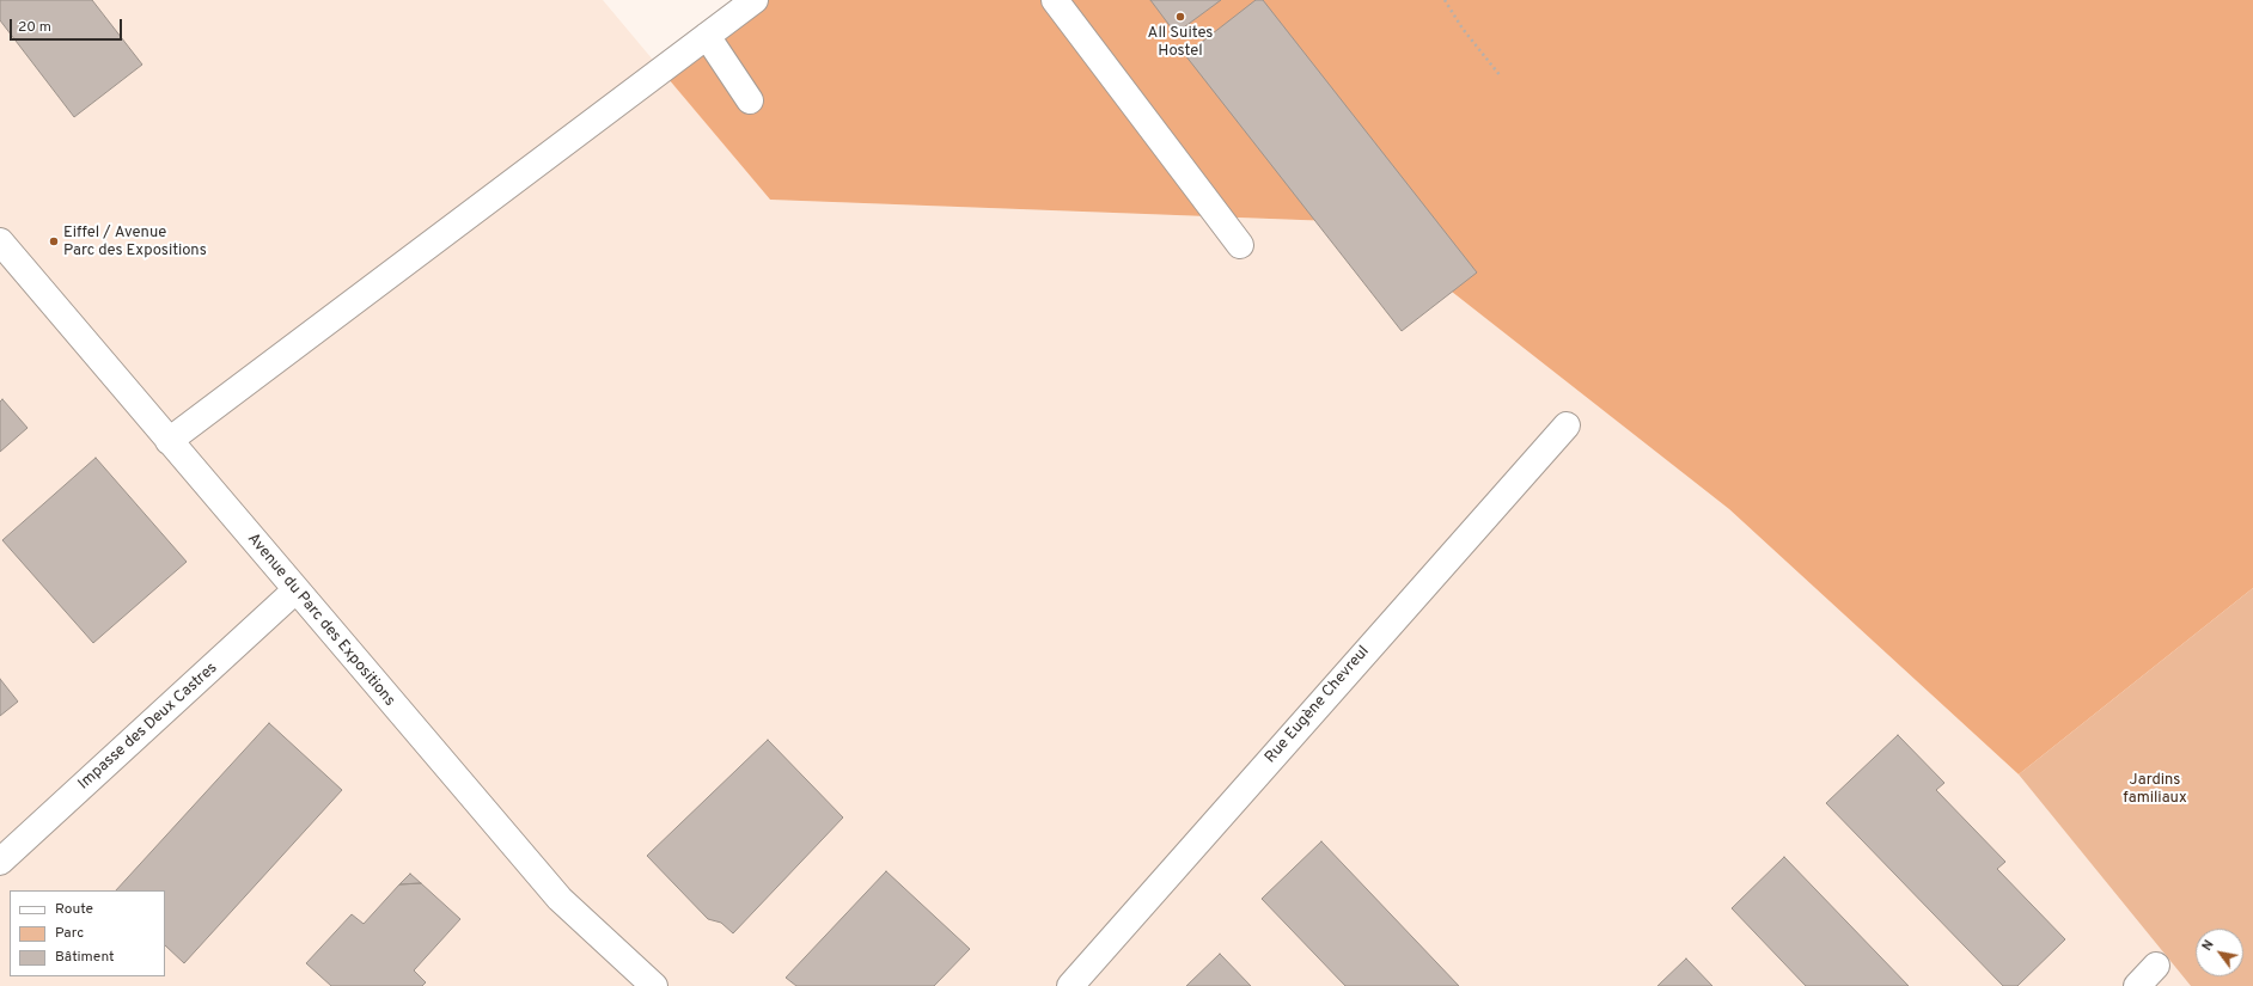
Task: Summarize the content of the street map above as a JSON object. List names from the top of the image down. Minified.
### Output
{"streets":{"street":["Avenue du Parc des Expositions","Rue Eugène Chevreul","Impasse des Deux Castres"]},"crossings":[["Avenue du Parc des Expositions","Impasse des Deux Castres"]],"parks":["Jardins familiaux"],"places":["All Suites Hostel","Eiffel / Avenue Parc des Expositions"],"legend":["Route","Parc","Bâtiment"],"scale_bar":"20 m","north":"top left"}
